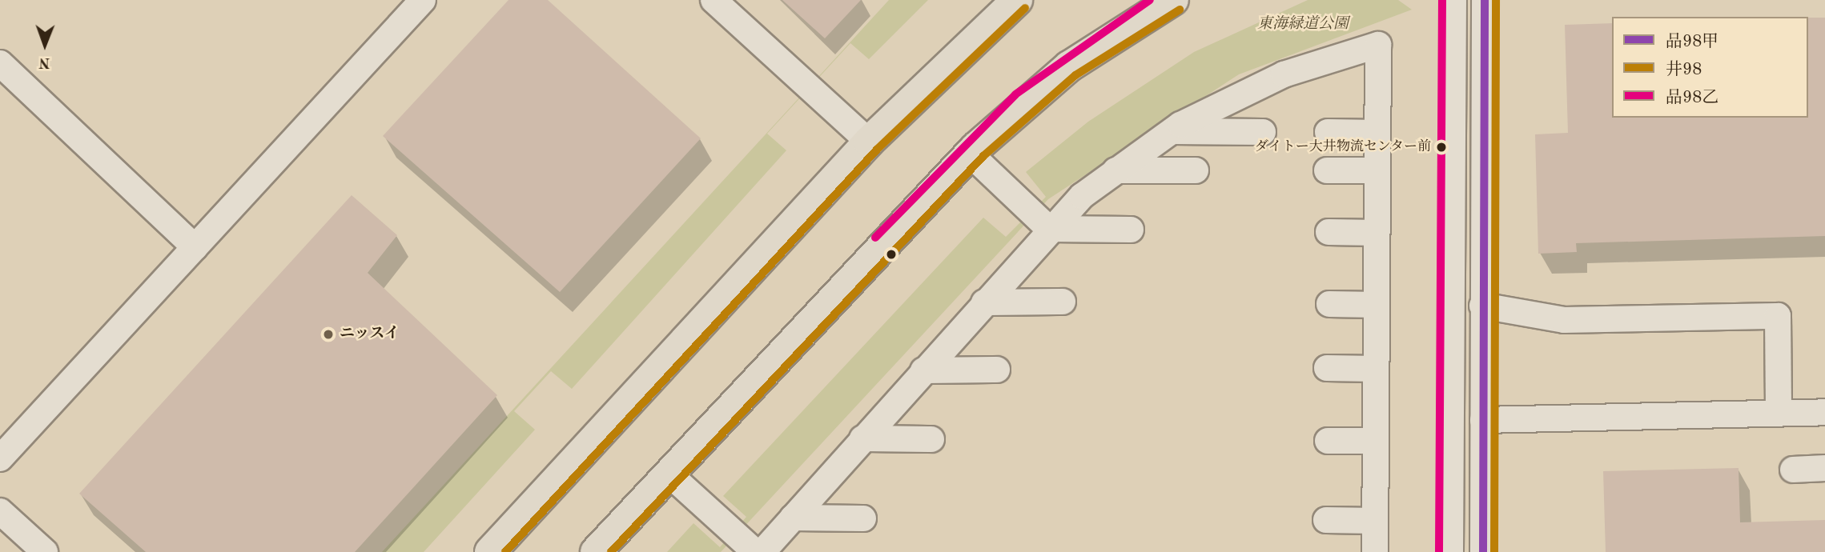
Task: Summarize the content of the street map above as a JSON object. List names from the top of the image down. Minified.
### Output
{"parks":["東海緑道公園"],"places":["ダイトー大井物流センター前","ニッスイ"],"lines":["transit line 品98甲","transit line 井98","transit line 品98乙"],"legend":["品98甲","井98","品98乙"],"north":"bottom"}
